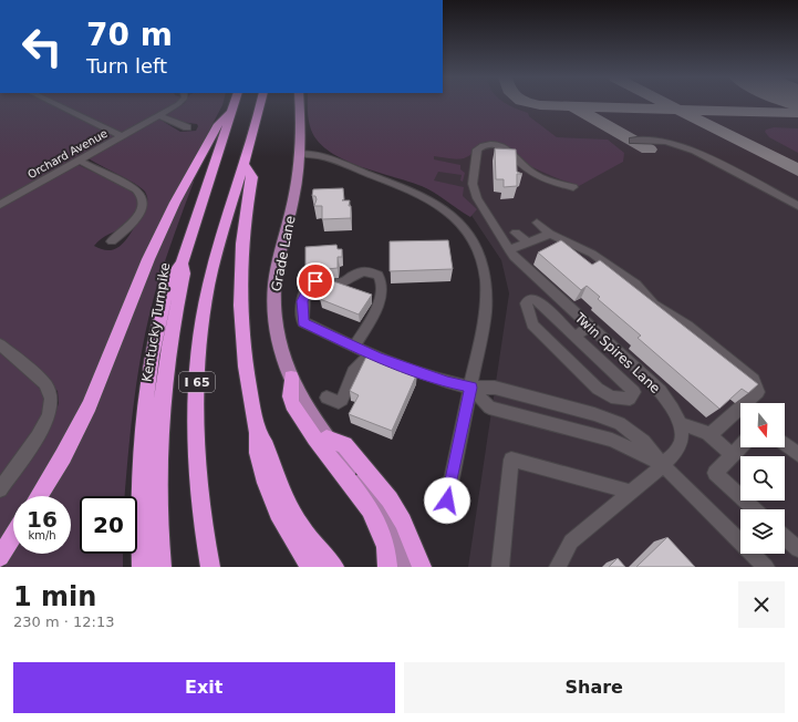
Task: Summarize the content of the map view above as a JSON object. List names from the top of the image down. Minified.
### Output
{"streets":{"highway":["Kentucky Turnpike","I 65"],"main road":["Grade Lane"],"street":["Orchard Avenue","Twin Spires Lane"]},"north":"bottom","page":{"turn":["70 m","Turn left"],"speed":"16 km/h","limit":"20","heading":["1 min","230 m · 12:13"],"buttons":["Exit","Share"]}}
